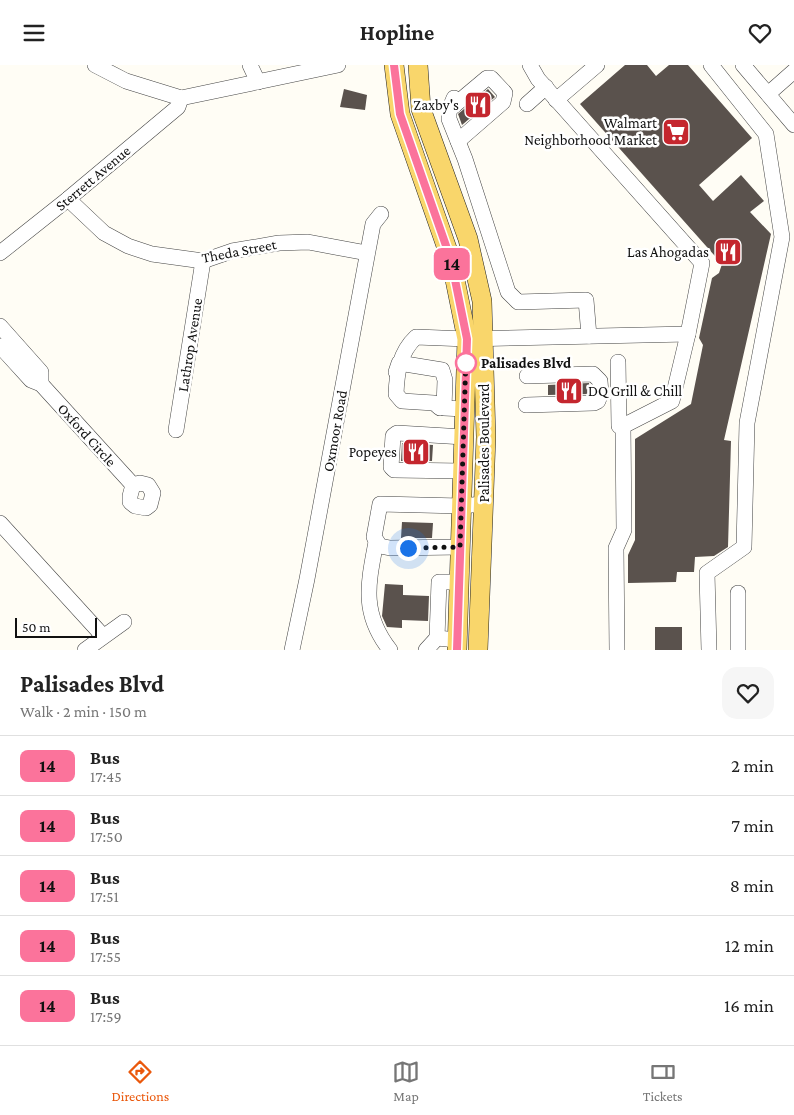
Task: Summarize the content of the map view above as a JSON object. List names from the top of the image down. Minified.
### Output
{"streets":{"main road":["Palisades Boulevard"],"street":["Sterrett Avenue","Theda Street","Lathrop Avenue","Oxmoor Road","Oxford Circle"]},"crossings":[["Sterrett Avenue","Theda Street"],["Theda Street","Lathrop Avenue"],["Theda Street","Oxmoor Road"]],"places":{"restaurant":["Zaxby's","Las Ahogadas","DQ Grill & Chill","Popeyes"],"supermarket":["Walmart Neighborhood Market"],"other":["Palisades Blvd"]},"lines":["bus line 14"],"scale_bar":"50 m","page":{"header":"Hopline","on_map":"14","scale":"50 m","heading":["Palisades Blvd","Walk · 2 min · 150 m"],"list":[{"mark":"14","name":"Bus","note":"17:45","value":"2 min"},{"mark":"14","name":"Bus","note":"17:50","value":"7 min"},{"mark":"14","name":"Bus","note":"17:51","value":"8 min"},{"mark":"14","name":"Bus","note":"17:55","value":"12 min"},{"mark":"14","name":"Bus","note":"17:59","value":"16 min"}],"tabs":["Directions","Map","Tickets"]}}
